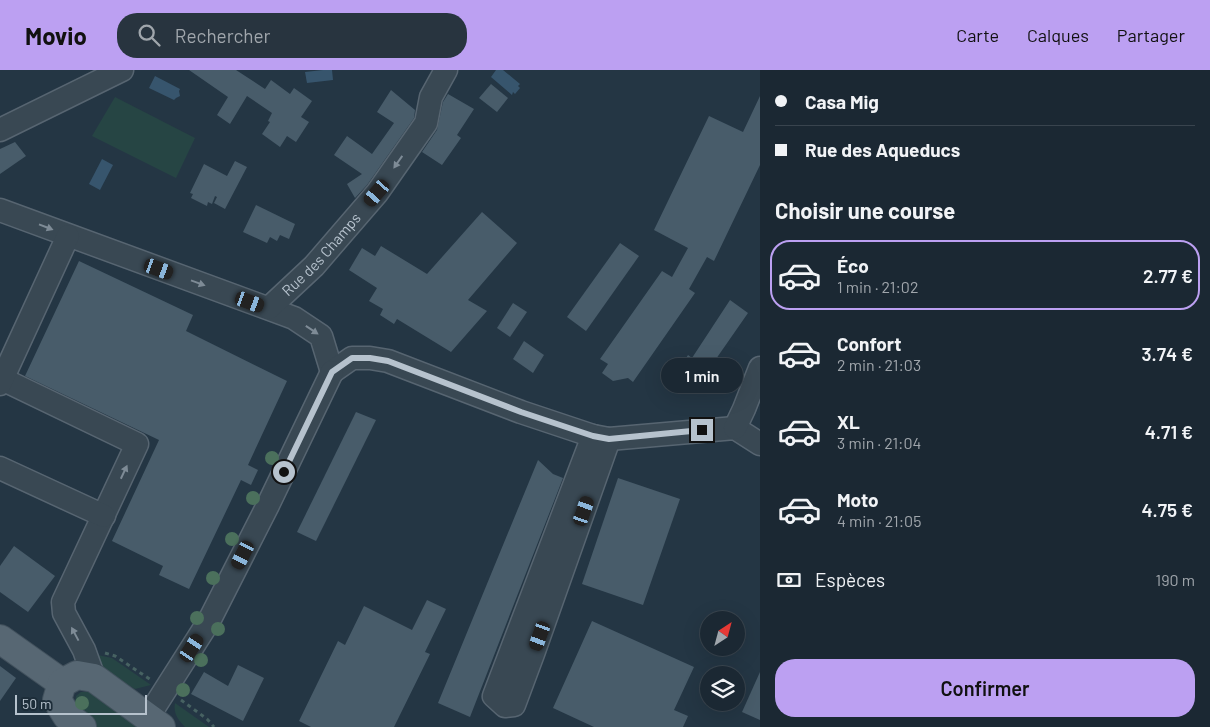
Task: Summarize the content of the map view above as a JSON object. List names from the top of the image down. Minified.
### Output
{"streets":{"street":["Rue des Champs"]},"one_way":["Rue des Champs"],"scale_bar":"50 m","north":"top right","page":{"header":"Movio","search":"Rechercher","nav":["Carte","Calques","Partager"],"banner":["Casa Mig","Rue des Aqueducs"],"heading":"Choisir une course","list":[{"name":"Éco","note":"1 min · 21:02","value":"2.77 €"},{"name":"Confort","note":"2 min · 21:03","value":"3.74 €"},{"name":"XL","note":"3 min · 21:04","value":"4.71 €"},{"name":"Moto","note":"4 min · 21:05","value":"4.75 €"}],"bubble":"1 min","pay":["Espèces","190 m"],"buttons":"Confirmer","scale":"50 m"}}
